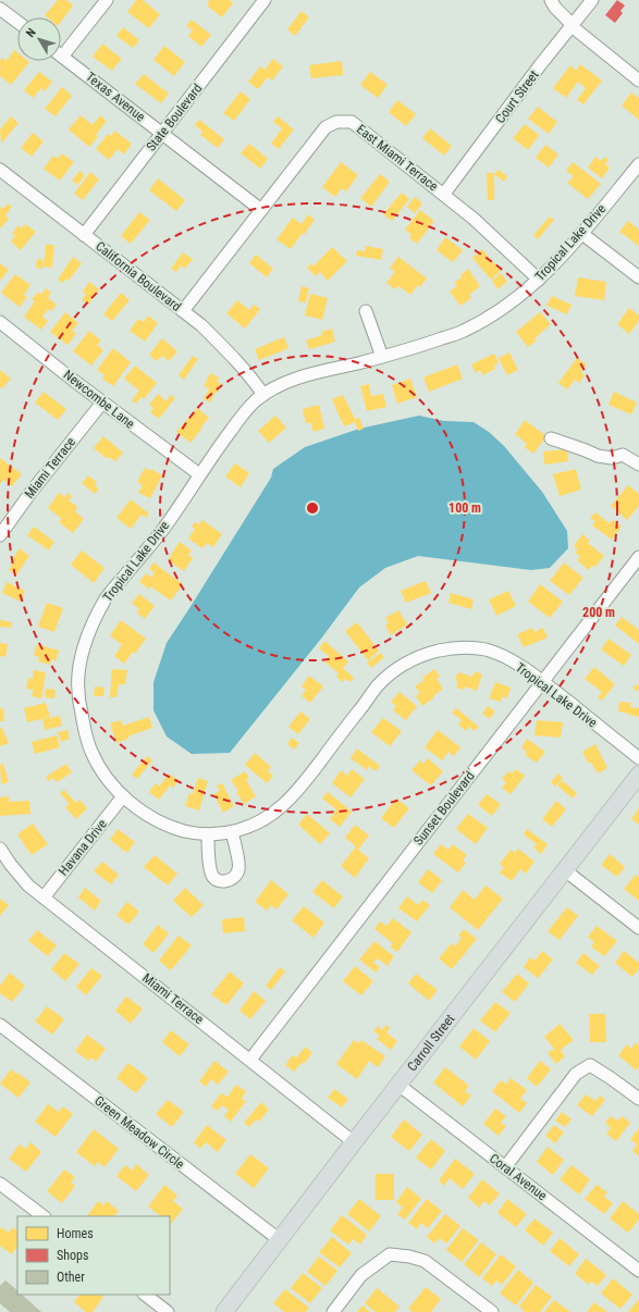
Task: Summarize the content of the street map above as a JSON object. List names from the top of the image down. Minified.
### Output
{"streets":{"main road":["Carroll Street"],"street":["Texas Avenue","Court Street","State Boulevard","East Miami Terrace","Tropical Lake Drive","California Boulevard","Newcombe Lane","Miami Terrace","Sunset Boulevard","Havana Drive","Green Meadow Circle","Coral Avenue"]},"crossings":[["Texas Avenue","State Boulevard"],["Texas Avenue","East Miami Terrace"],["Court Street","East Miami Terrace"],["State Boulevard","California Boulevard"],["East Miami Terrace","Tropical Lake Drive"],["East Miami Terrace","California Boulevard"],["Tropical Lake Drive","California Boulevard"],["Tropical Lake Drive","Newcombe Lane"],["Tropical Lake Drive","Sunset Boulevard"],["Tropical Lake Drive","Havana Drive"],["Newcombe Lane","Miami Terrace"],["Miami Terrace","Sunset Boulevard"],["Miami Terrace","Havana Drive"],["Miami Terrace","Carroll Street"],["Carroll Street","Green Meadow Circle"],["Carroll Street","Coral Avenue"]],"legend":["Homes","Shops","Other"],"north":"top left","rings":["100 m","200 m"]}
